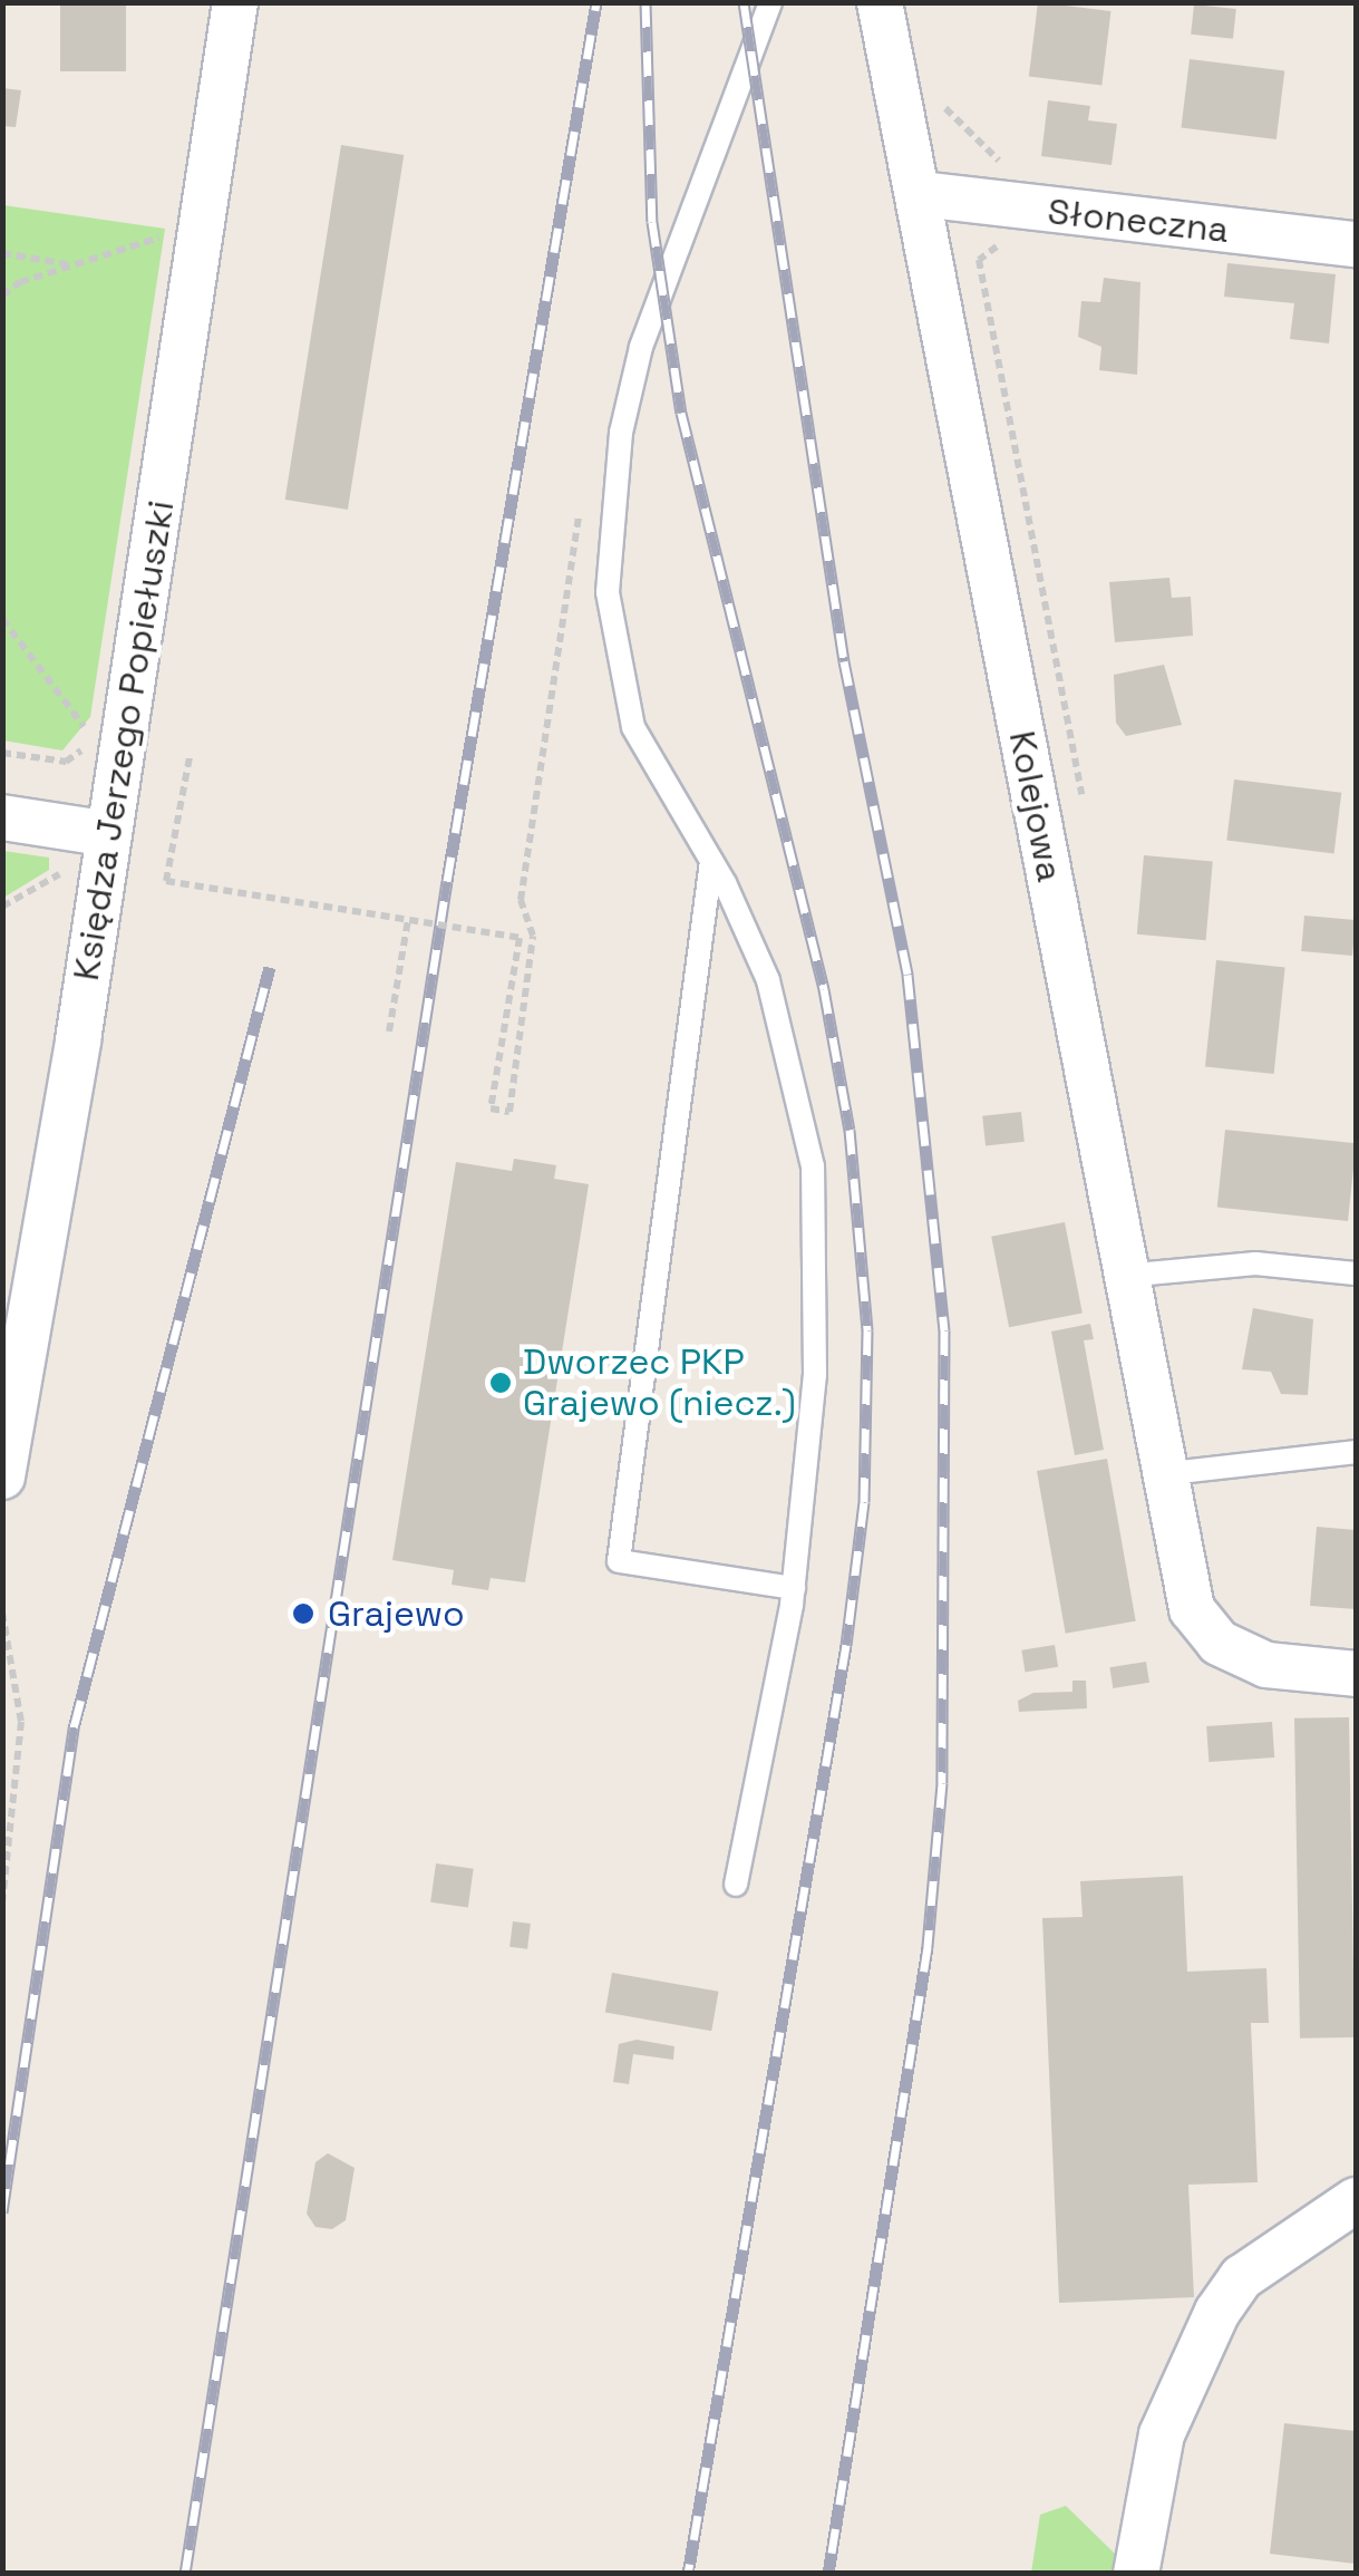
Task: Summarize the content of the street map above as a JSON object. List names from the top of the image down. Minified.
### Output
{"streets":{"street":["Słoneczna","Księdza Jerzego Popiełuszki","Kolejowa"]},"crossings":[["Słoneczna","Kolejowa"]],"places":["Dworzec PKP Grajewo (niecz.)","Grajewo"]}
